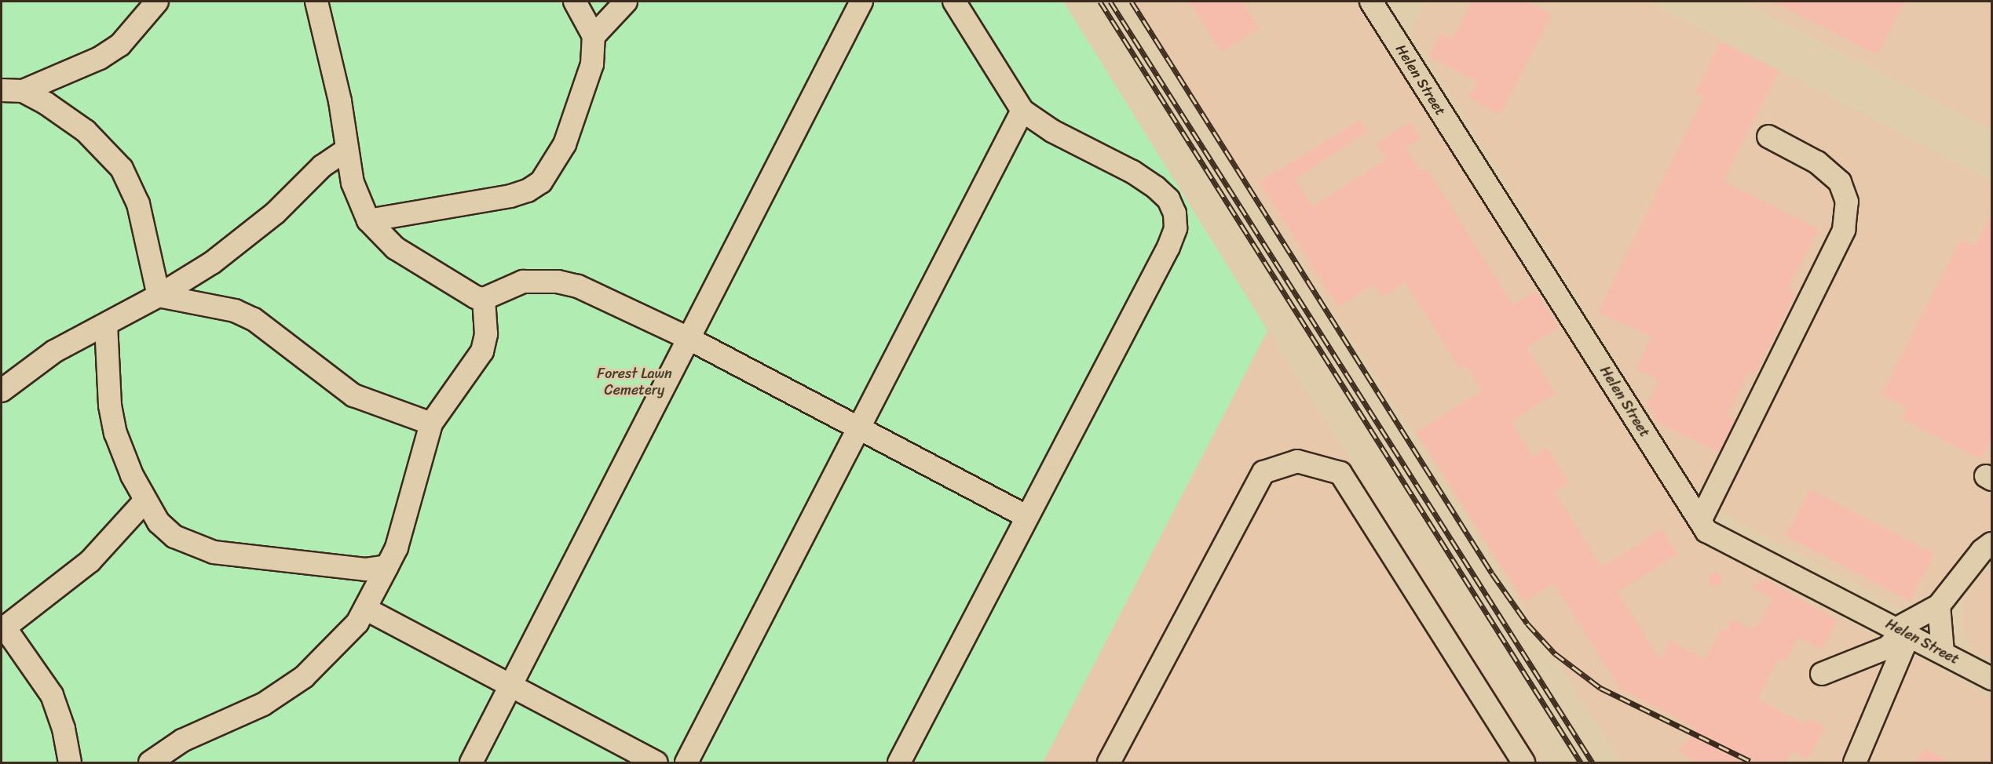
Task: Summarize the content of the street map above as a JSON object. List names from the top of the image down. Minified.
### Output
{"streets":{"street":["Helen Street"]},"parks":["Forest Lawn Cemetery"]}
